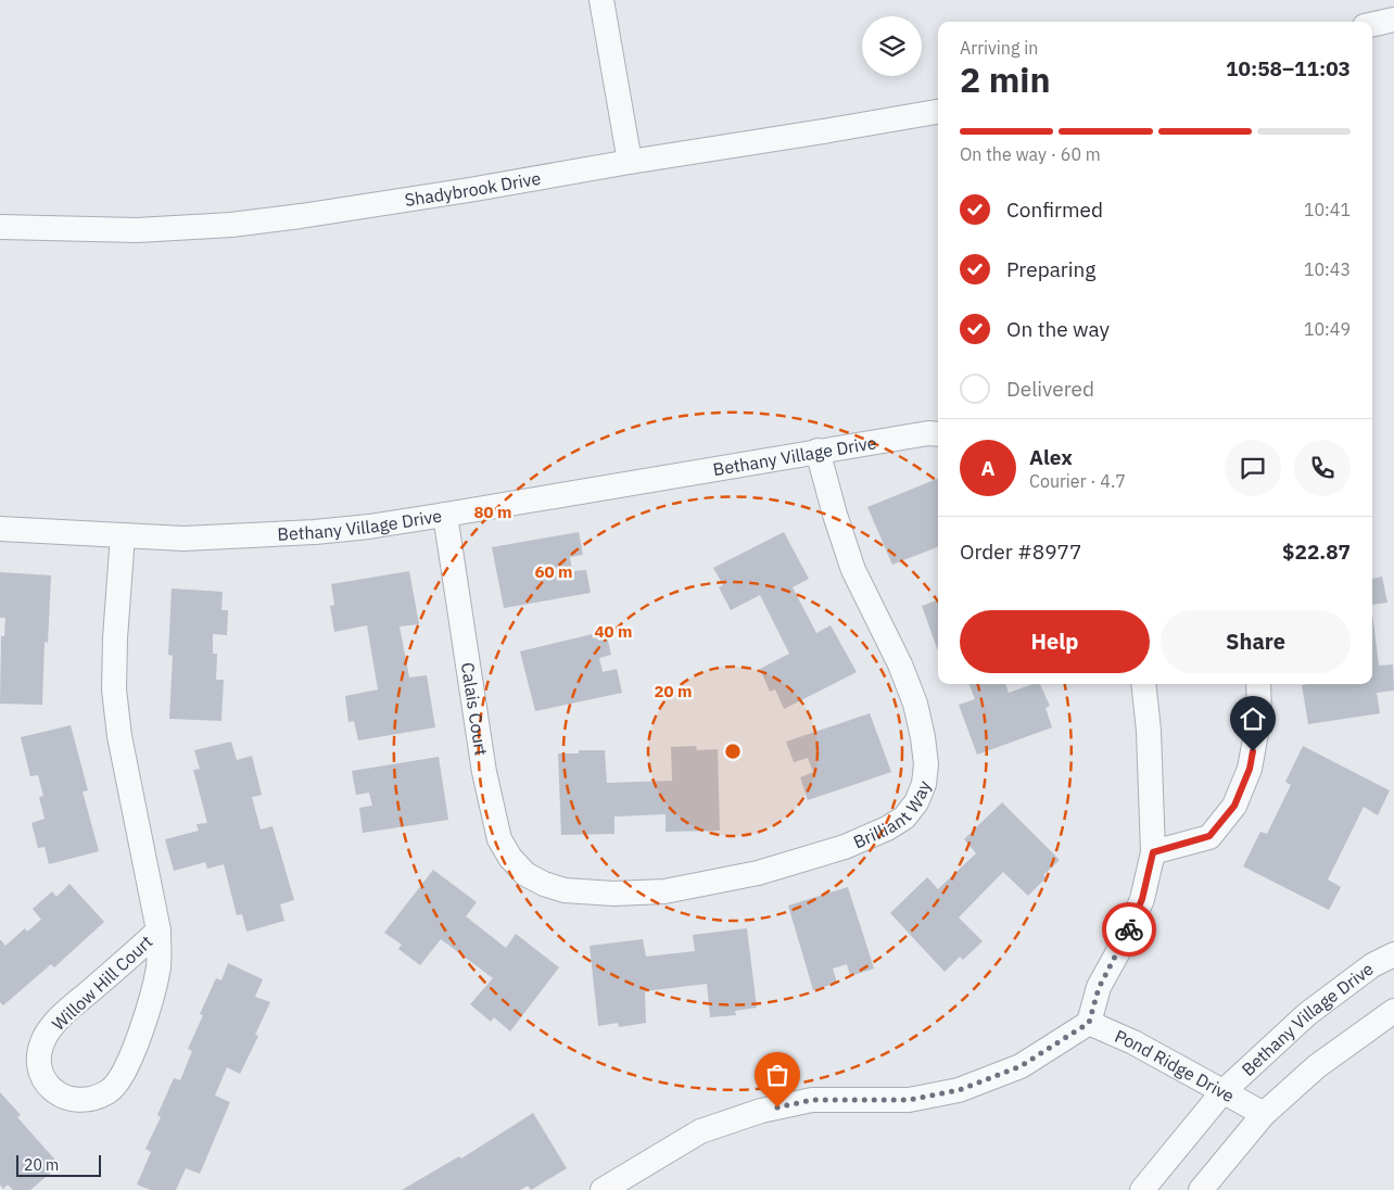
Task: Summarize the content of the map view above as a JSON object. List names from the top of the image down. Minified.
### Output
{"streets":{"street":["Shadybrook Drive","Bethany Village Drive","Calais Court","Brilliant Way","Willow Hill Court","Pond Ridge Drive"]},"crossings":[["Bethany Village Drive","Calais Court"],["Bethany Village Drive","Brilliant Way"],["Bethany Village Drive","Willow Hill Court"],["Bethany Village Drive","Pond Ridge Drive"],["Calais Court","Brilliant Way"]],"scale_bar":"20 m","page":{"heading":["2 min","Arriving in","10:58–11:03"],"panel":["Alex","Courier · 4.7","Order #8977","$22.87"],"bar":"On the way · 60 m","list":[["Confirmed","10:41"],["Preparing","10:43"],["On the way","10:49"],"Delivered"],"round":"A","buttons":["Help","Share"],"scale":"20 m"},"rings":["80 m","60 m","40 m","20 m"]}
